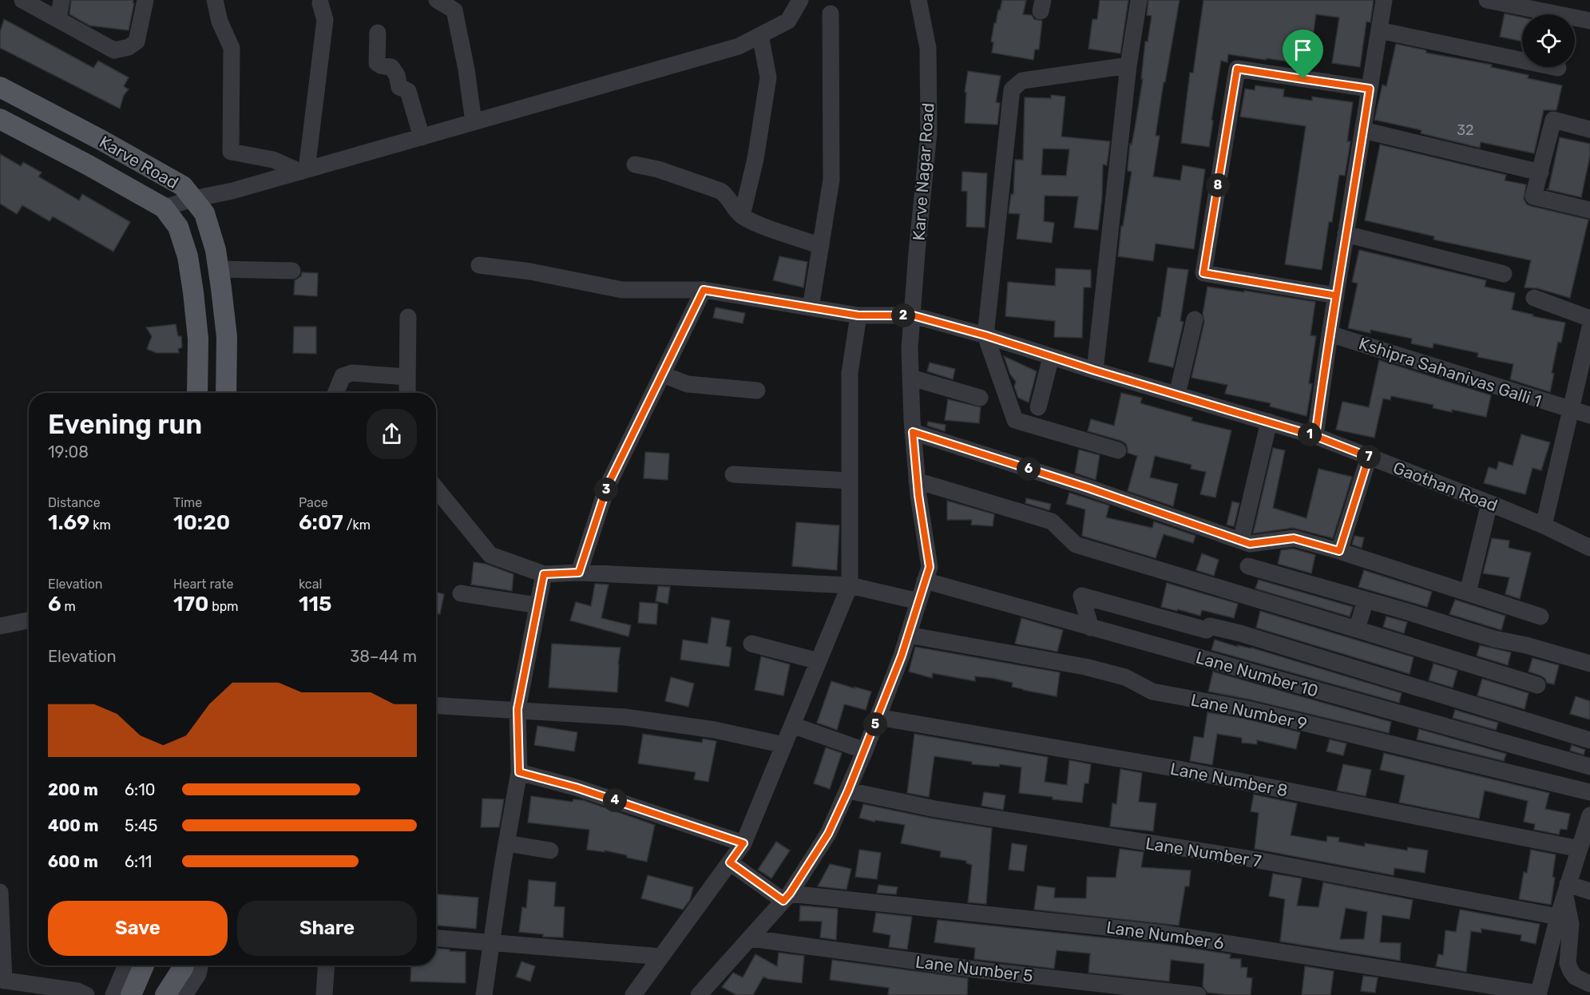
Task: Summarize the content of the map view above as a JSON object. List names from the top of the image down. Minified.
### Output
{"streets":{"main road":["Karve Road"],"street":["Karve Nagar Road","Kshipra Sahanivas Galli 1","Gaothan Road","Lane Number 10","Lane Number 9","Lane Number 8","Lane Number 7","Lane Number 6","Lane Number 5"]},"crossings":[["Karve Nagar Road","Gaothan Road"],["Karve Nagar Road","Lane Number 10"],["Karve Nagar Road","Lane Number 9"],["Karve Nagar Road","Lane Number 8"],["Karve Nagar Road","Lane Number 7"],["Karve Nagar Road","Lane Number 6"],["Karve Nagar Road","Lane Number 5"]],"house_numbers":["32"],"page":{"pins":["8","2","1","7","6","3","5","4"],"heading":["Evening run","19:08"],"stats":[["Distance","1.69 km"],["Time","10:20"],["Pace","6:07 /km"],["Elevation","6 m"],["Heart rate","170 bpm"],["kcal","115"]],"chart":["Elevation","38–44 m"],"list":[{"name":"200 m","note":"6:10"},{"name":"400 m","note":"5:45"},{"name":"600 m","note":"6:11"}],"buttons":["Save","Share"]}}
